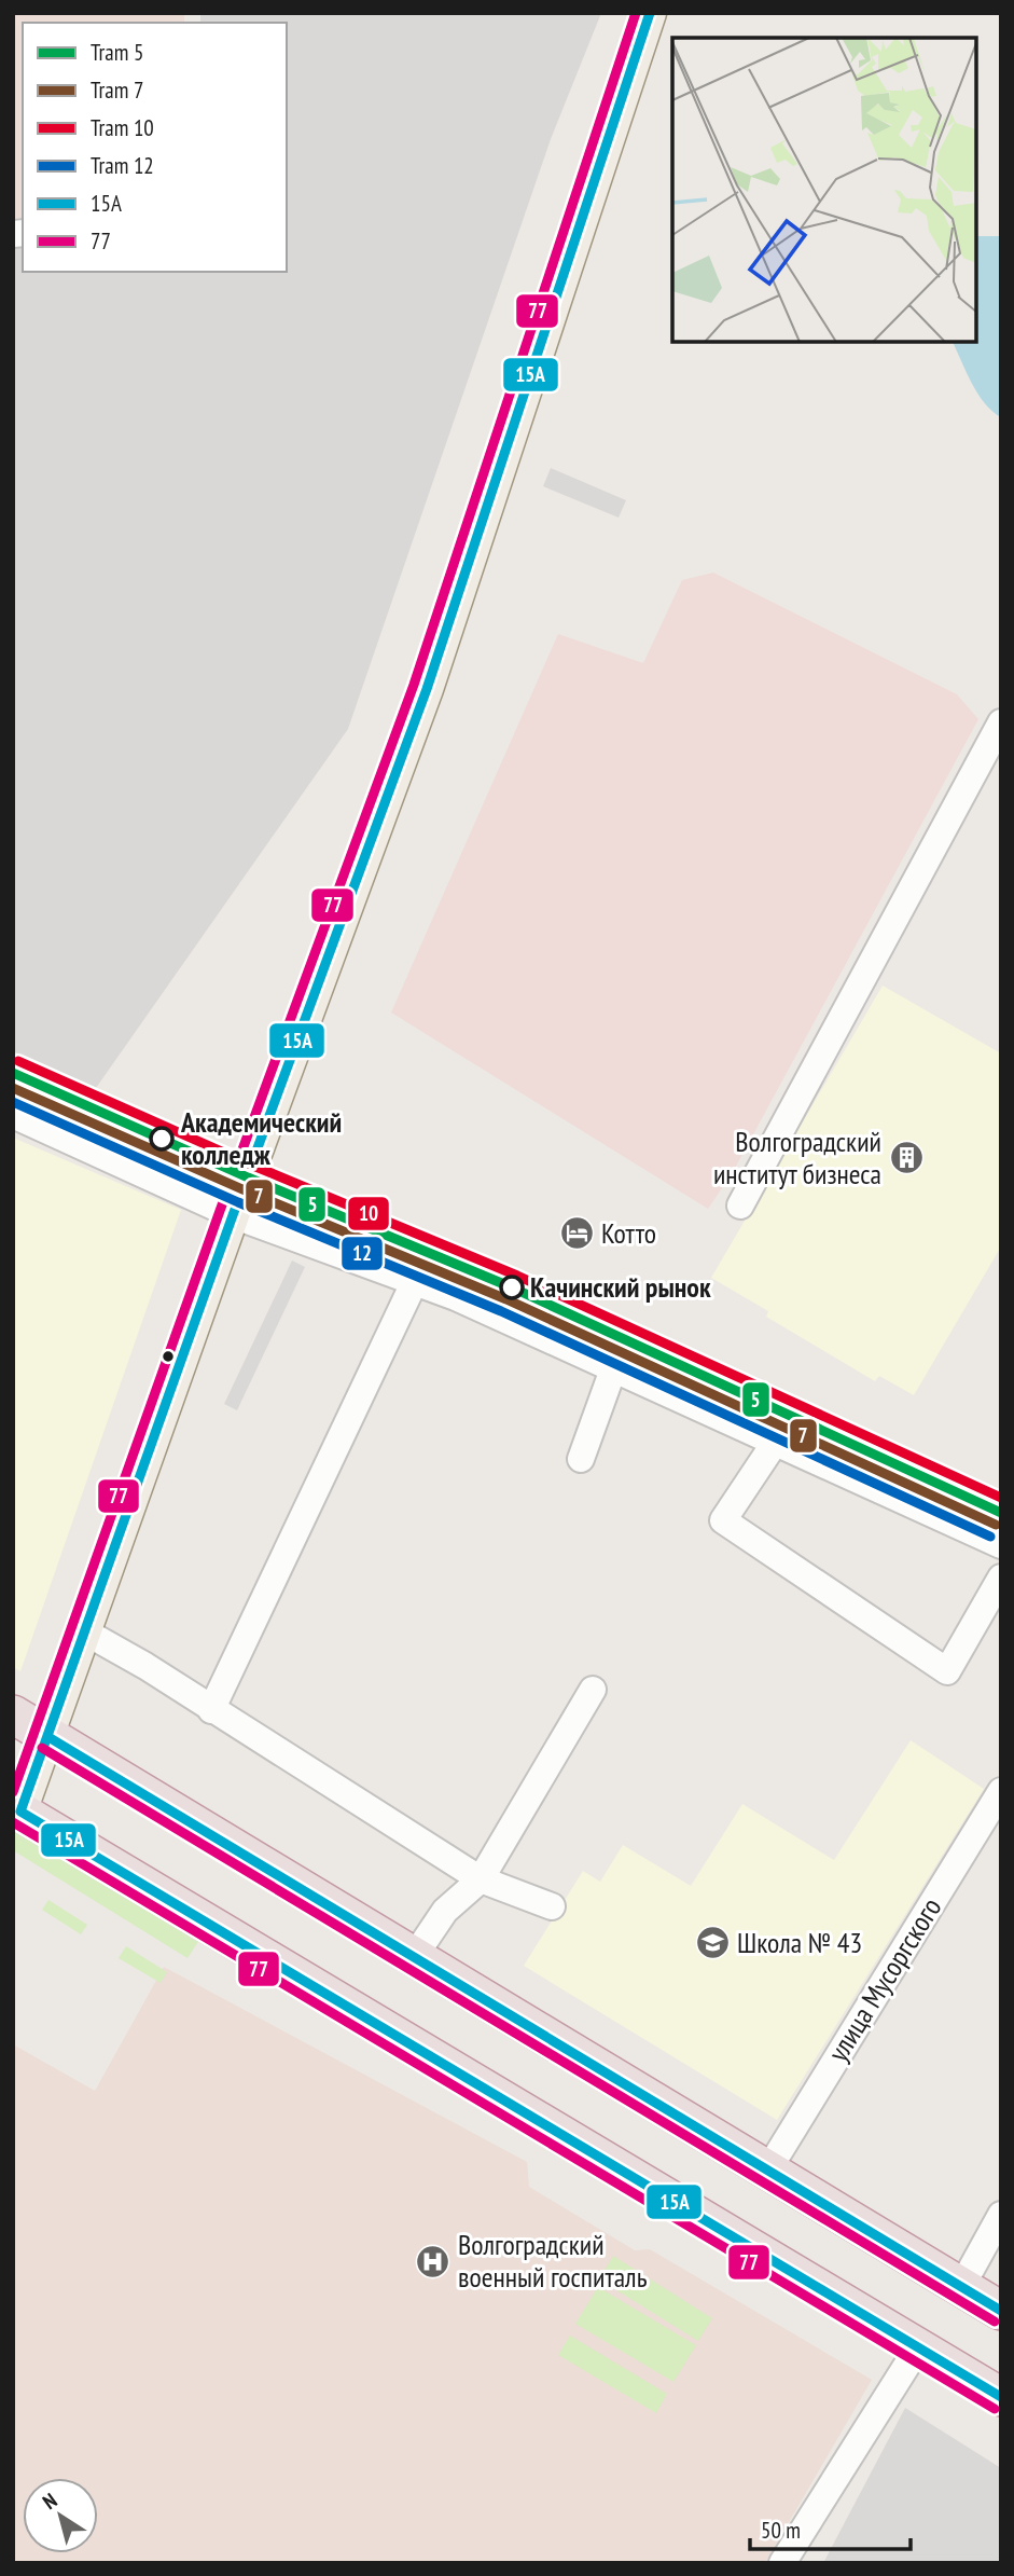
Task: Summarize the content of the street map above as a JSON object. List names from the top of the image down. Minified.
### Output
{"streets":{"street":["улица Мусоргского"]},"places":{"other":["Академический колледж","Качинский рынок"],"building":["Волгоградский институт бизнеса"],"hotel":["Котто"],"school or university":["Школа № 43"],"hospital":["Волгоградский военный госпиталь"]},"lines":["transit line 15А","transit line 77","tram line 10","tram line 5","tram line 7","tram line 12"],"legend":["Tram 5","Tram 7","Tram 10","Tram 12","15А","77"],"scale_bar":"50 m","north":"top left"}
